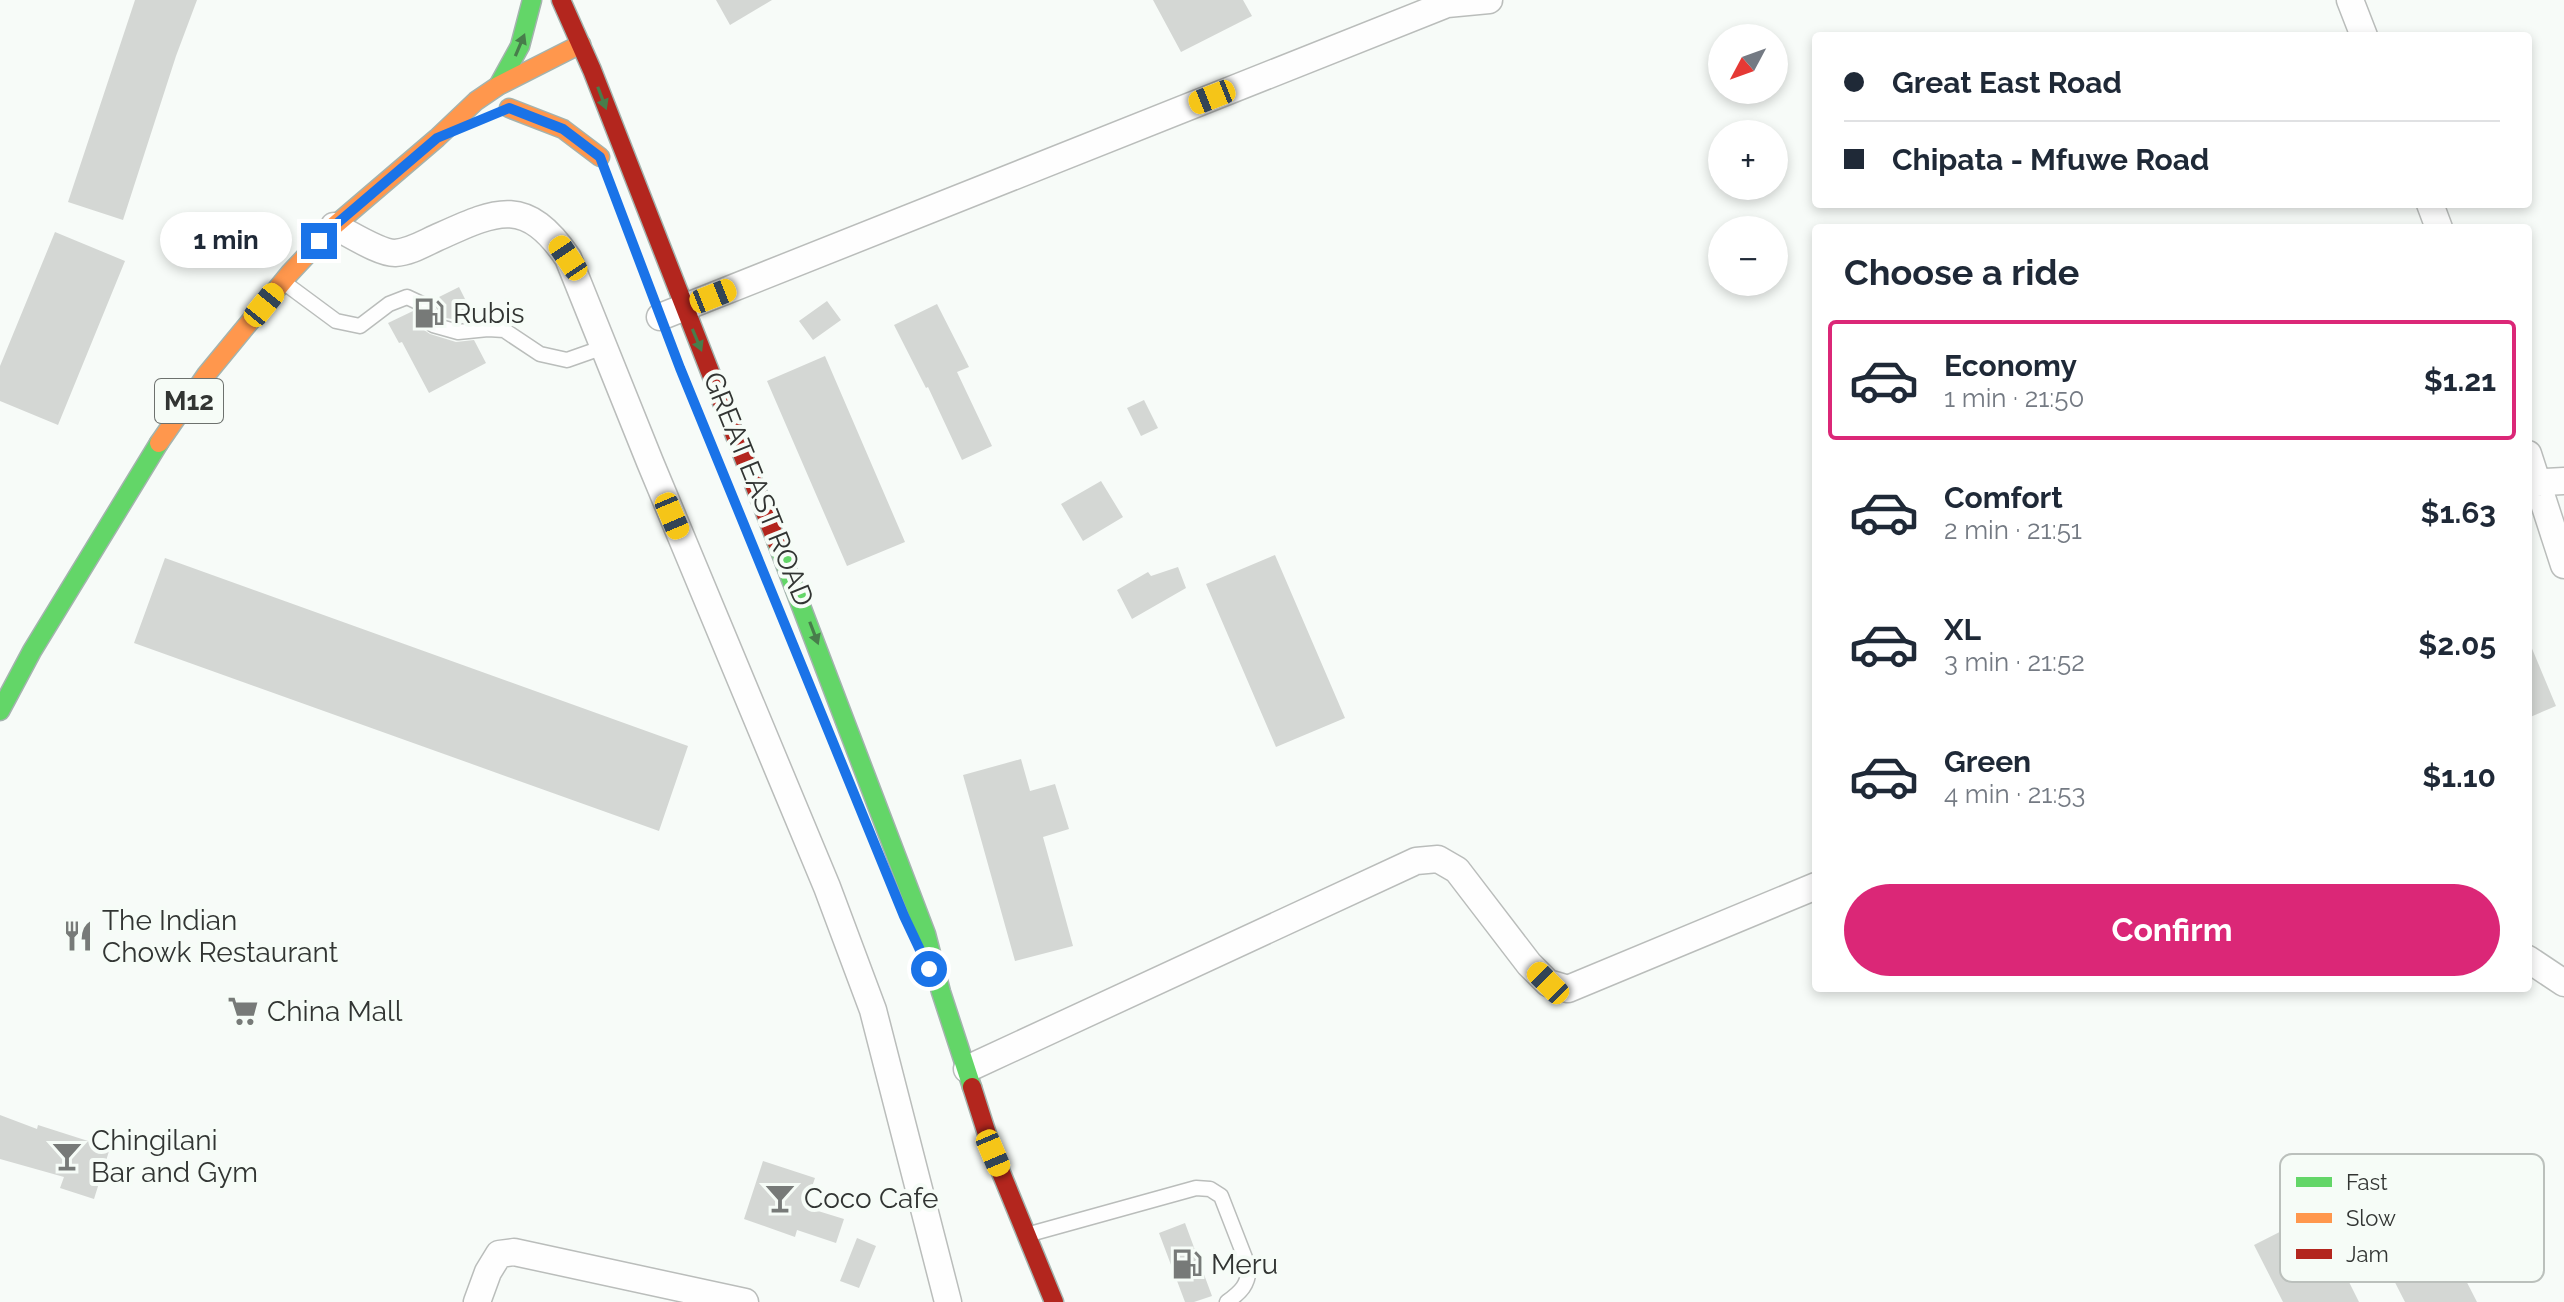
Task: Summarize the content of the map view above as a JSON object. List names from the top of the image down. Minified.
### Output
{"streets":{"main road":["M12","GREAT EAST ROAD"]},"crossings":[["M12","GREAT EAST ROAD"]],"one_way":["GREAT EAST ROAD"],"places":{"fuel station":["Rubis","Meru"],"restaurant":["The Indian Chowk Restaurant"],"supermarket":["China Mall"],"bar":["Chingilani Bar and Gym","Coco Cafe"]},"legend":["Fast","Slow","Jam"],"north":"bottom left","page":{"map_buttons":["+","−"],"banner":["Great East Road","Chipata - Mfuwe Road"],"bubble":"1 min","heading":"Choose a ride","list":[{"name":"Economy","note":"1 min · 21:50","value":"$1.21"},{"name":"Comfort","note":"2 min · 21:51","value":"$1.63"},{"name":"XL","note":"3 min · 21:52","value":"$2.05"},{"name":"Green","note":"4 min · 21:53","value":"$1.10"}],"buttons":"Confirm"}}
